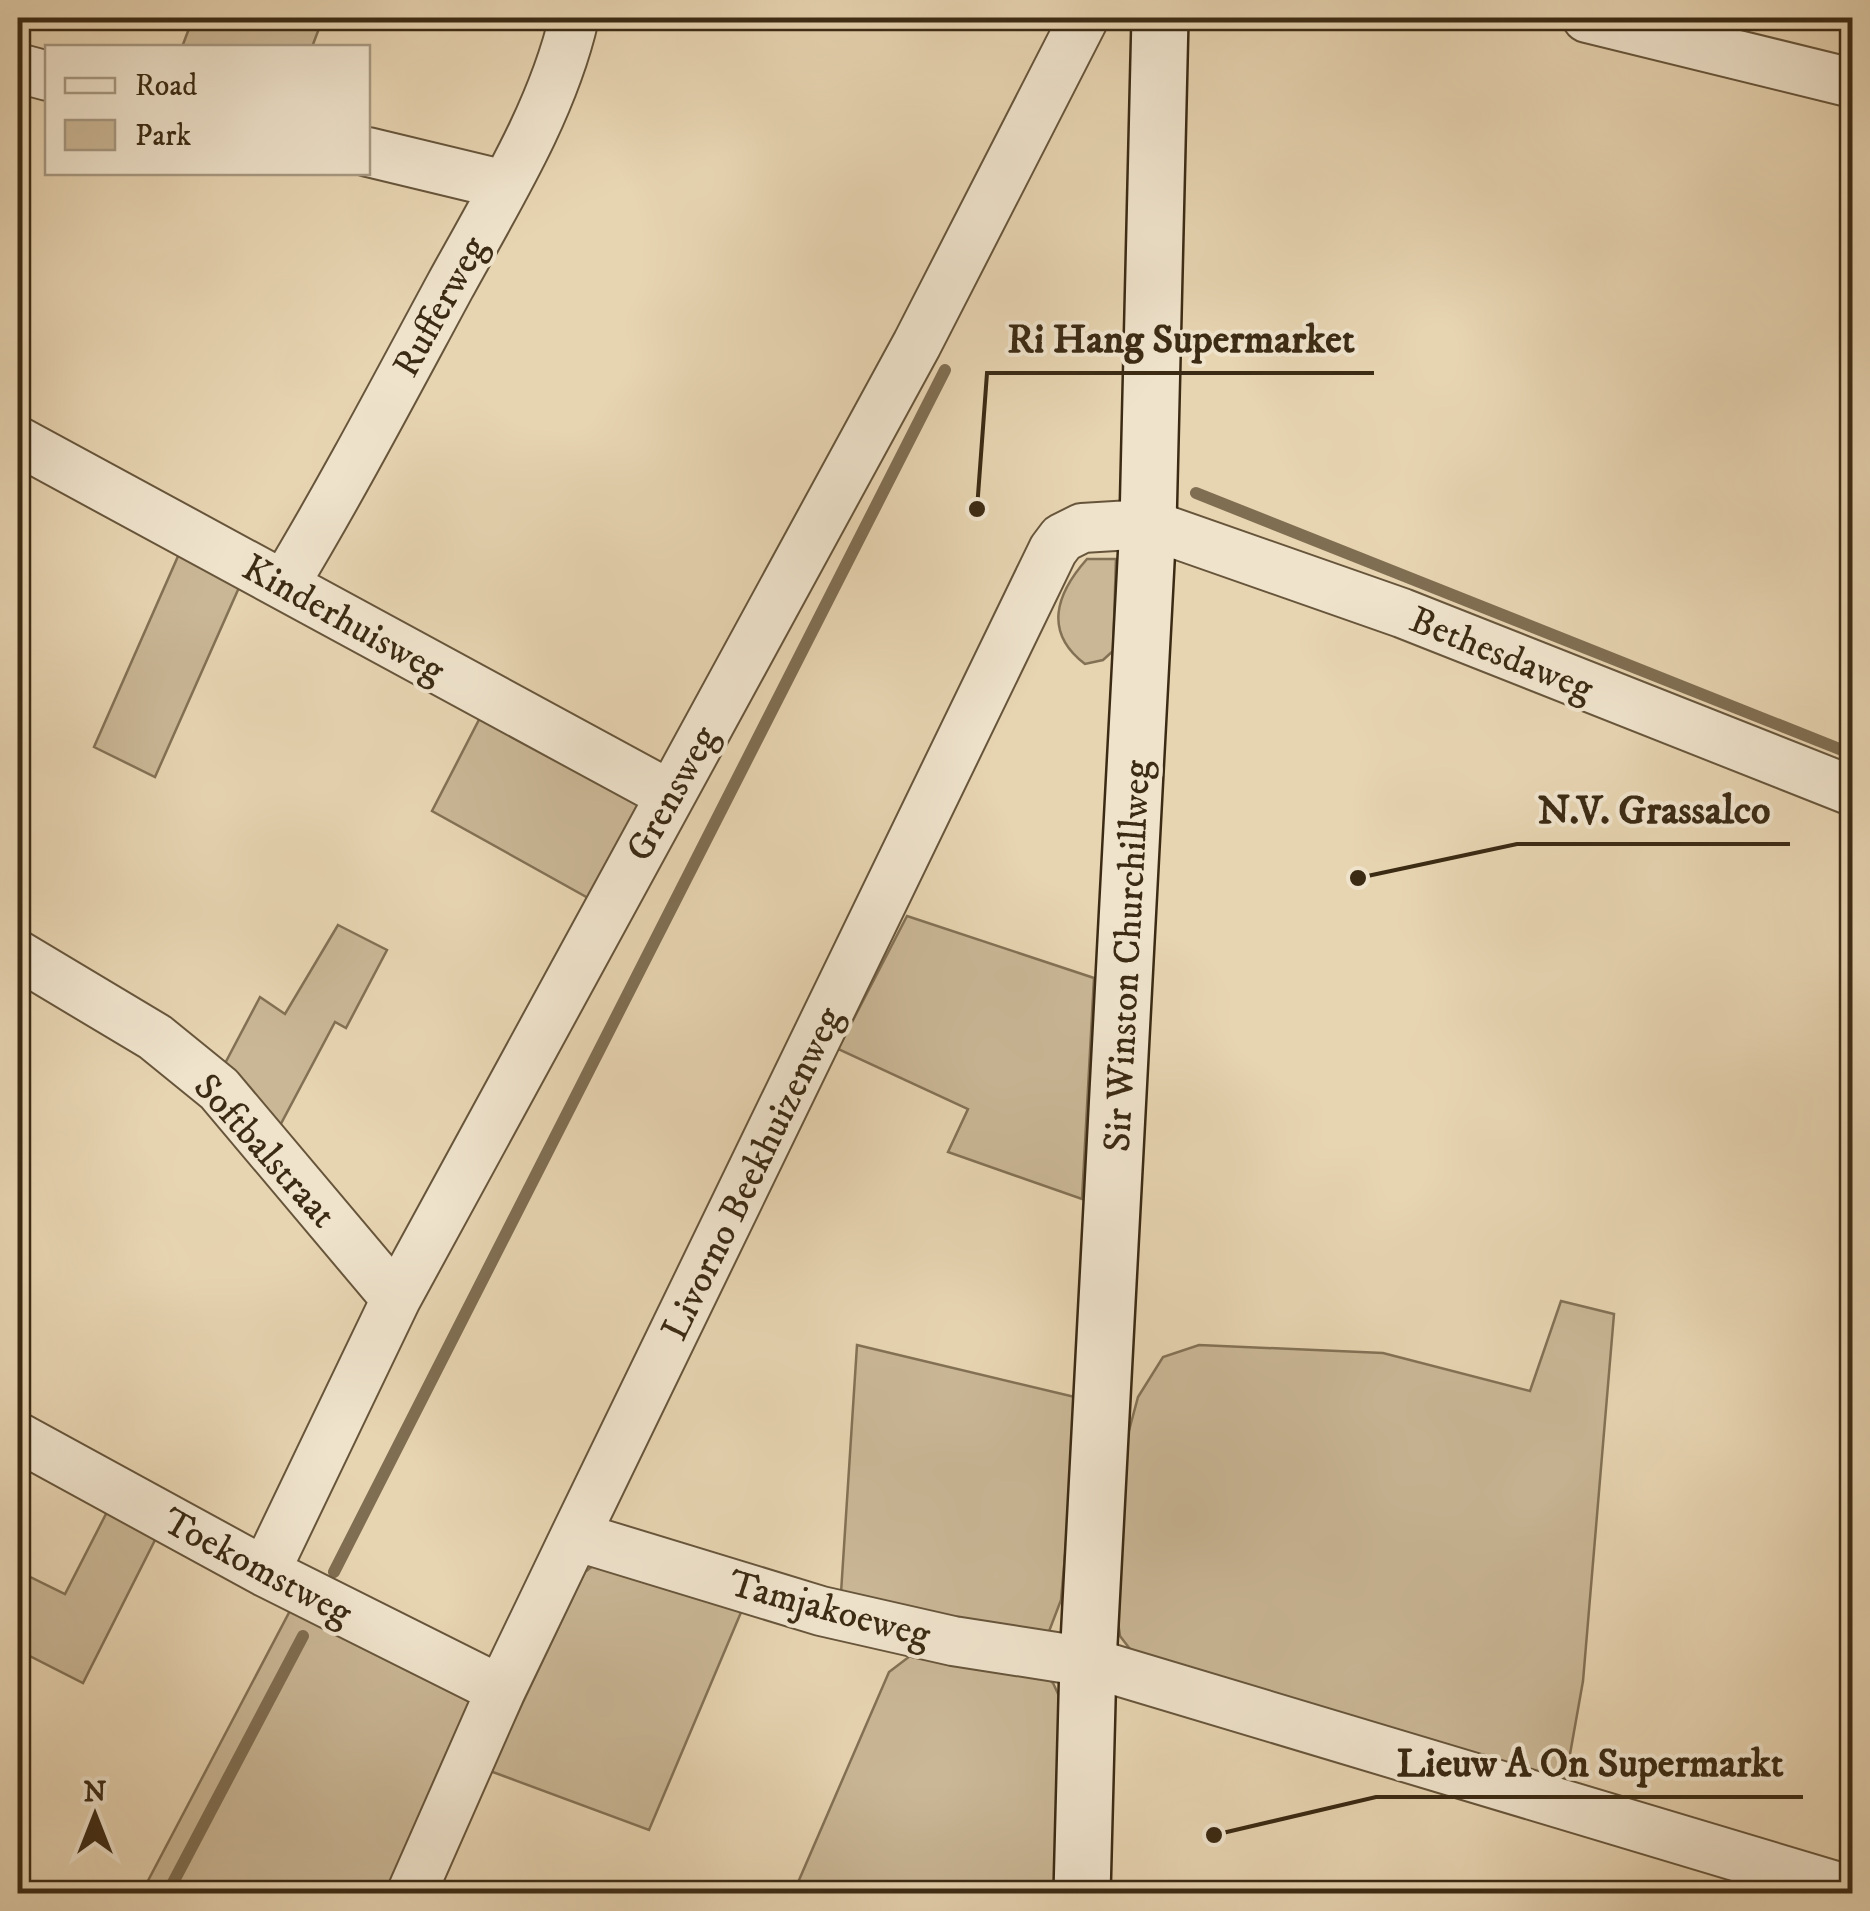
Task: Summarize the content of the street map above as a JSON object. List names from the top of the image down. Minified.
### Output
{"streets":{"street":["Rufferweg","Kinderhuisweg","Bethesdaweg","Grensweg","Sir Winston Churchillweg","Softbalstraat","Livorno Beekhuizenweg","Toekomstweg","Tamjakoeweg"]},"crossings":[["Rufferweg","Kinderhuisweg"],["Kinderhuisweg","Grensweg"],["Bethesdaweg","Sir Winston Churchillweg"],["Bethesdaweg","Livorno Beekhuizenweg"],["Grensweg","Softbalstraat"],["Grensweg","Toekomstweg"],["Sir Winston Churchillweg","Livorno Beekhuizenweg"],["Sir Winston Churchillweg","Tamjakoeweg"],["Livorno Beekhuizenweg","Toekomstweg"],["Livorno Beekhuizenweg","Tamjakoeweg"]],"places":["Ri Hang Supermarket","N.V. Grassalco","Lieuw A On Supermarkt"],"legend":["Road","Park"],"north":"top"}
